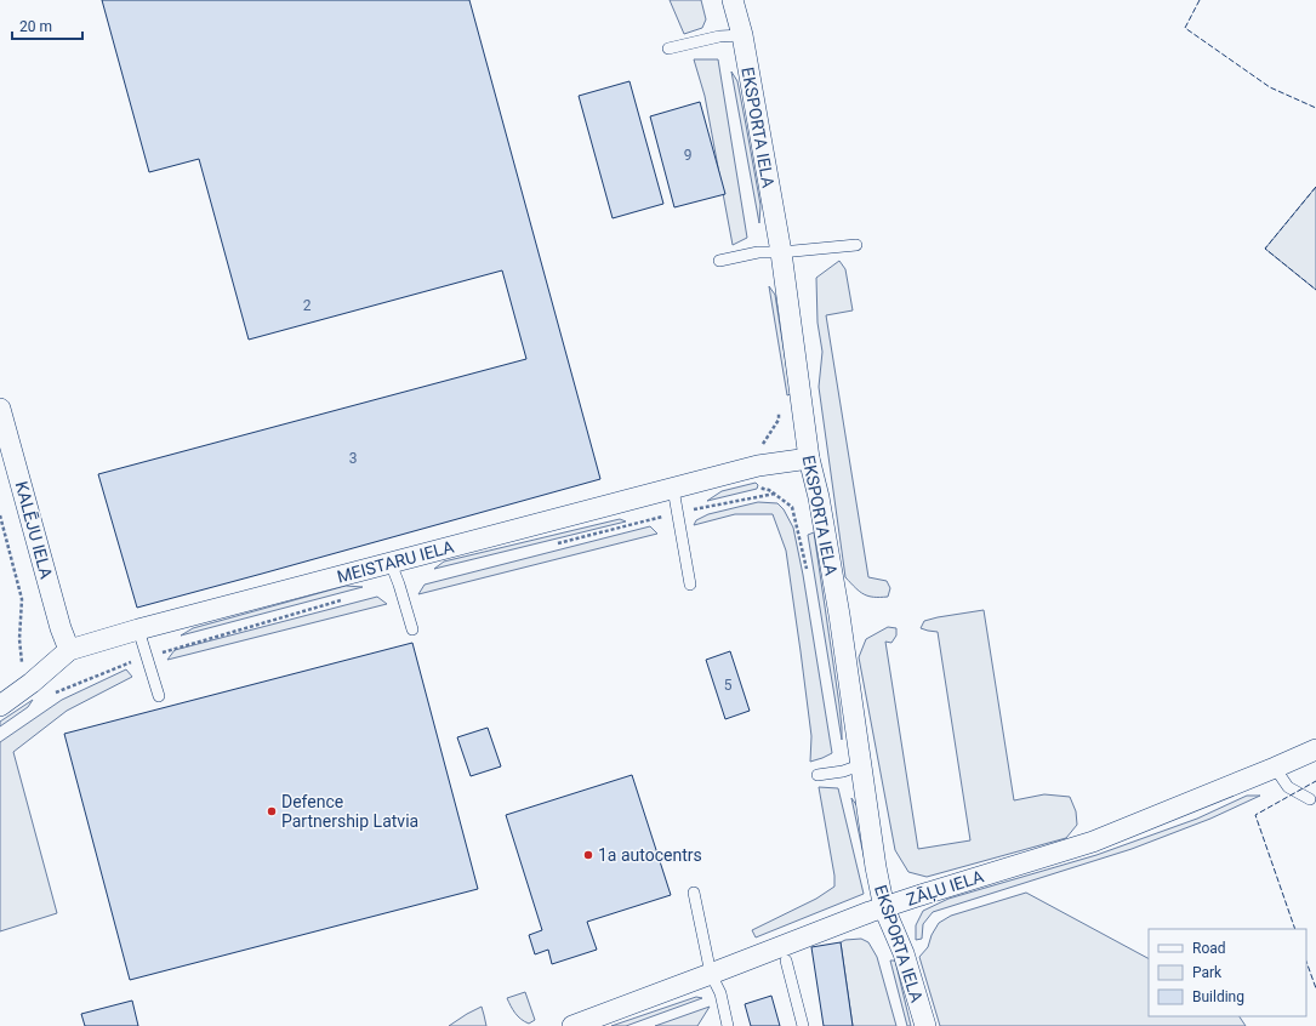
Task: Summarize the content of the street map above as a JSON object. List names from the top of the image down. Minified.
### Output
{"streets":{"street":["EKSPORTA IELA","KALĒJU IELA","MEISTARU IELA","ZĀĻU IELA"]},"crossings":[["EKSPORTA IELA","MEISTARU IELA"],["EKSPORTA IELA","ZĀĻU IELA"],["KALĒJU IELA","MEISTARU IELA"]],"places":["Defence Partnership Latvia","1a autocentrs"],"house_numbers":["9","2","3","5"],"legend":["Road","Park","Building"],"scale_bar":"20 m"}
